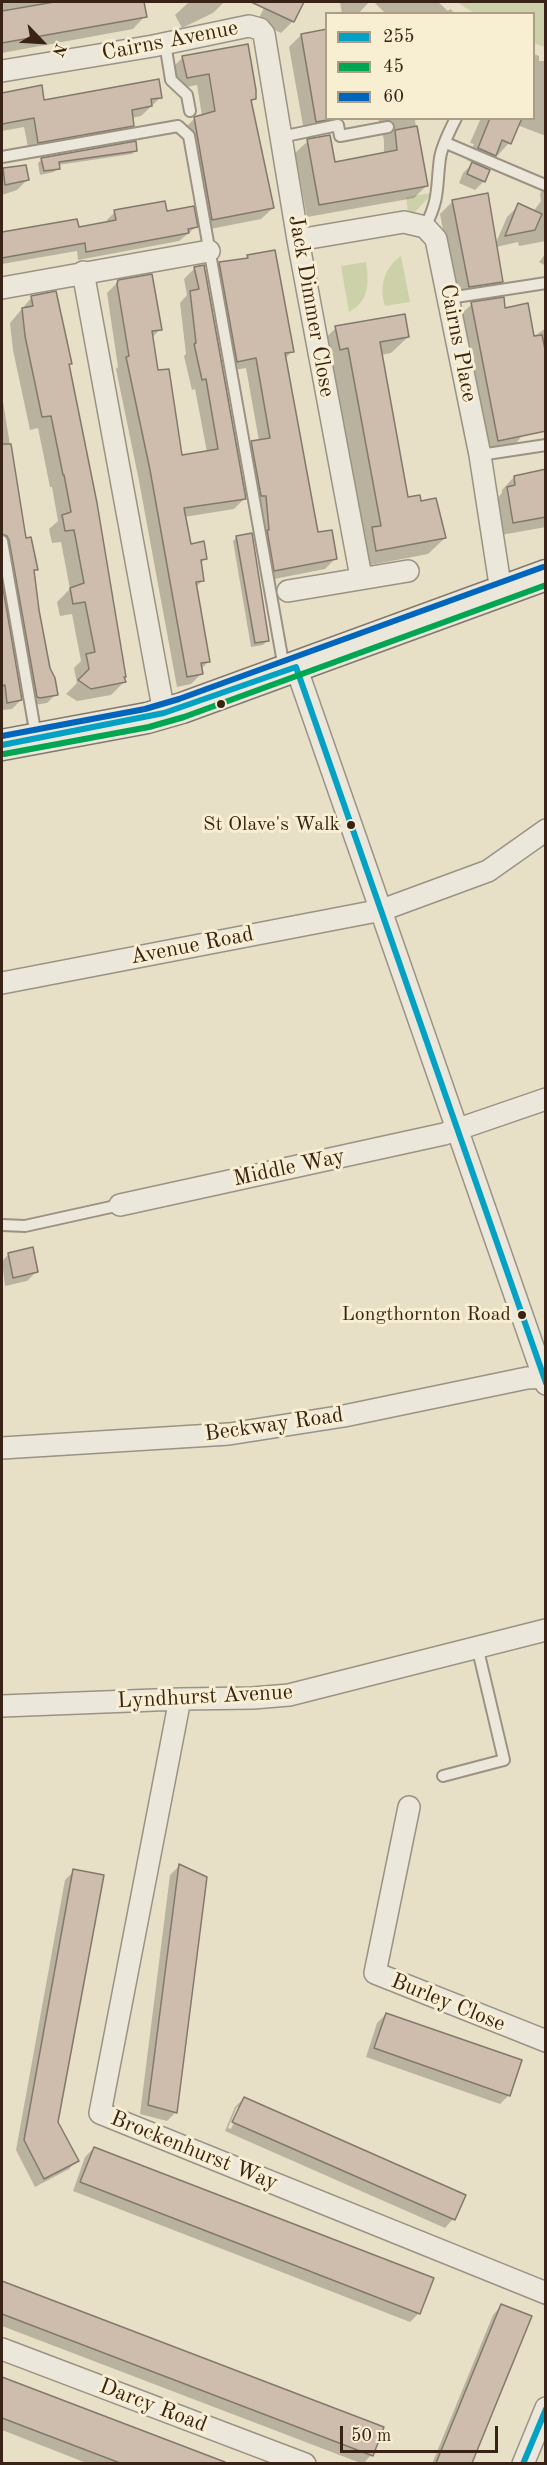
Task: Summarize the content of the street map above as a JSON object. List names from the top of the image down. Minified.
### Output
{"streets":{"street":["Cairns Avenue","Jack Dimmer Close","Cairns Place","Avenue Road","Middle Way","Beckway Road","Lyndhurst Avenue","Burley Close","Brockenhurst Way","Darcy Road"]},"crossings":[["Cairns Avenue","Jack Dimmer Close"],["Lyndhurst Avenue","Brockenhurst Way"]],"places":["St Olave's Walk","Longthornton Road"],"lines":["transit line 60","transit line 45","transit line 255"],"legend":["255","45","60"],"scale_bar":"50 m","north":"bottom right"}
